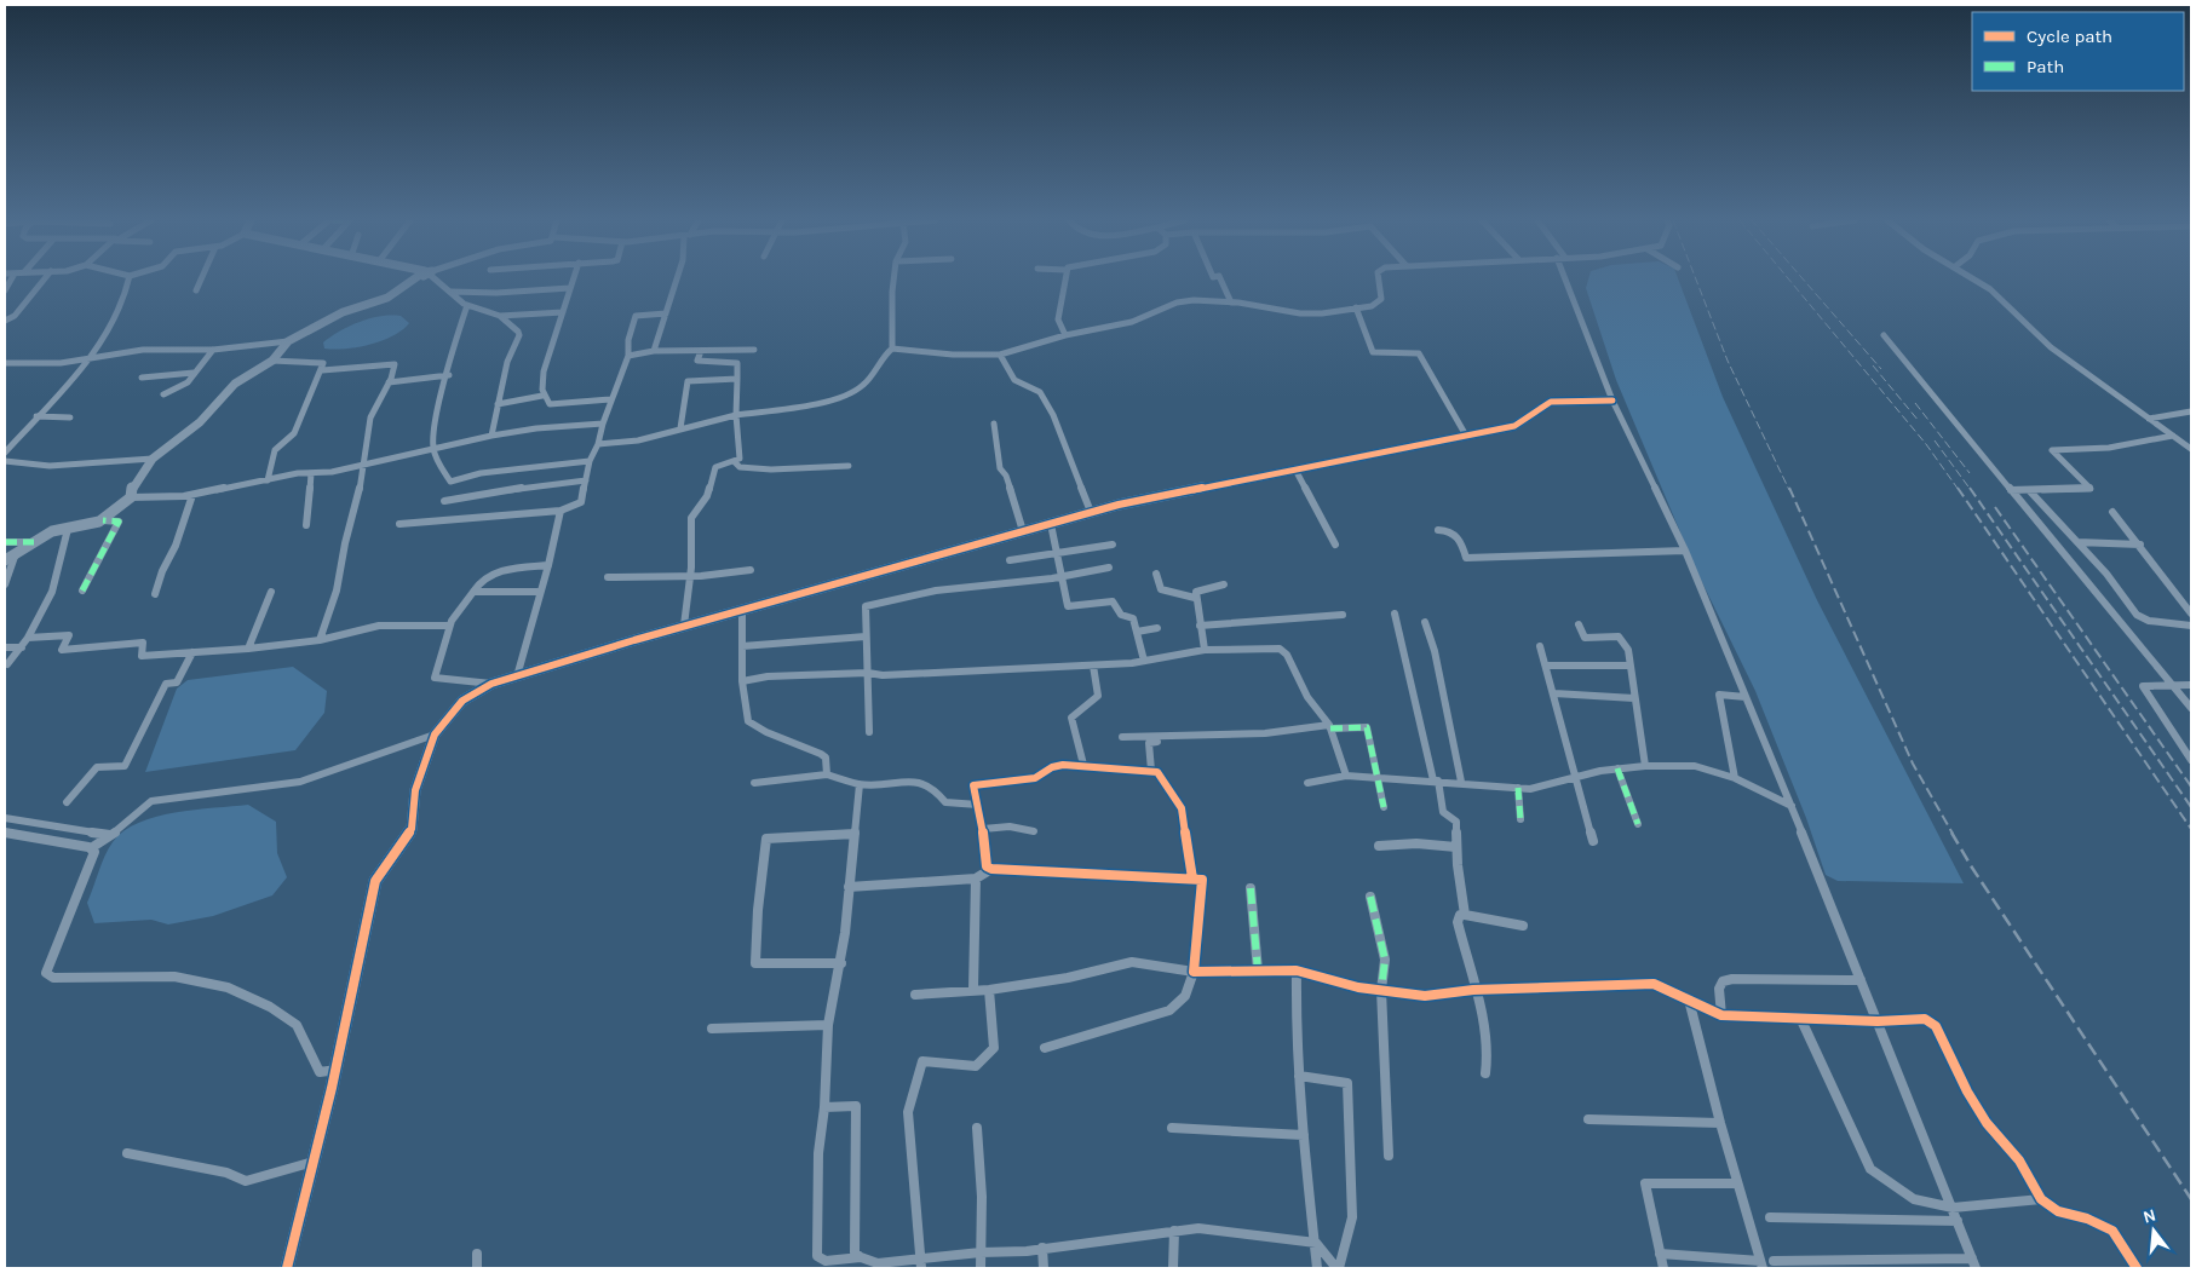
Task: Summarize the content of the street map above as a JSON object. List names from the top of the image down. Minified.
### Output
{"legend":["Cycle path","Path"],"north":"top"}
